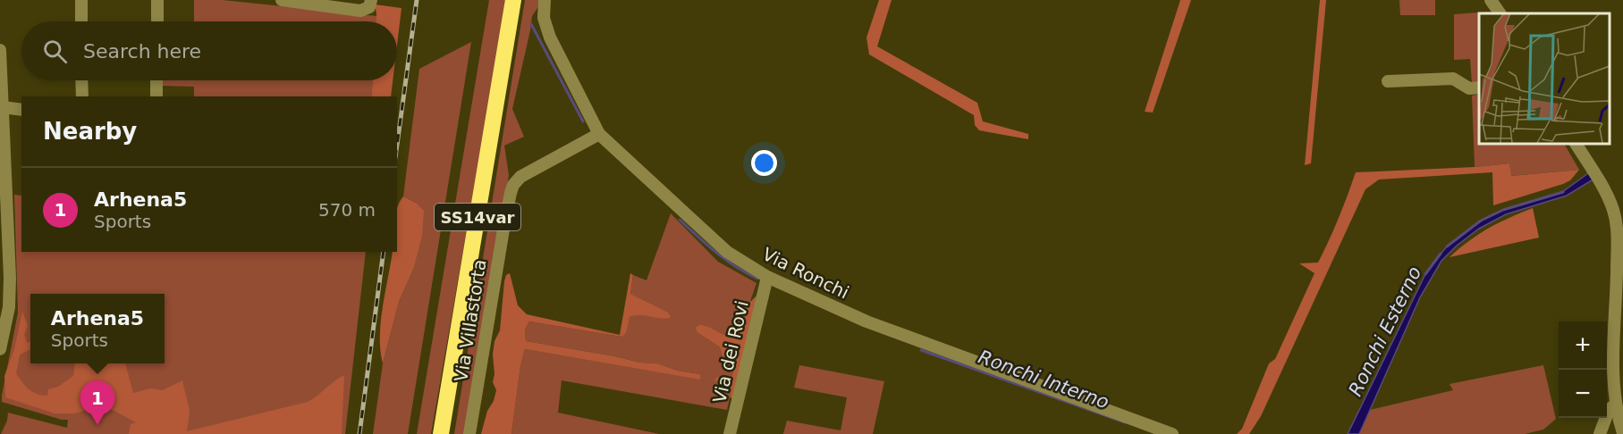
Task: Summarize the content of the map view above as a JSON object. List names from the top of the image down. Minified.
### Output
{"streets":{"highway":["SS14var"],"street":["Via Ronchi","Via Villastorta","Via dei Rovi"]},"crossings":[["Via Ronchi","Via Villastorta"],["Via Ronchi","Via dei Rovi"]],"water":["Ronchi Esterno","Ronchi Interno"],"page":{"search":"Search here","heading":"Nearby","list":[{"mark":"1","name":"Arhena5","note":"Sports","value":"570 m"}],"popup":["Arhena5","Sports"],"map_buttons":["+","−"],"pins":"1"}}
